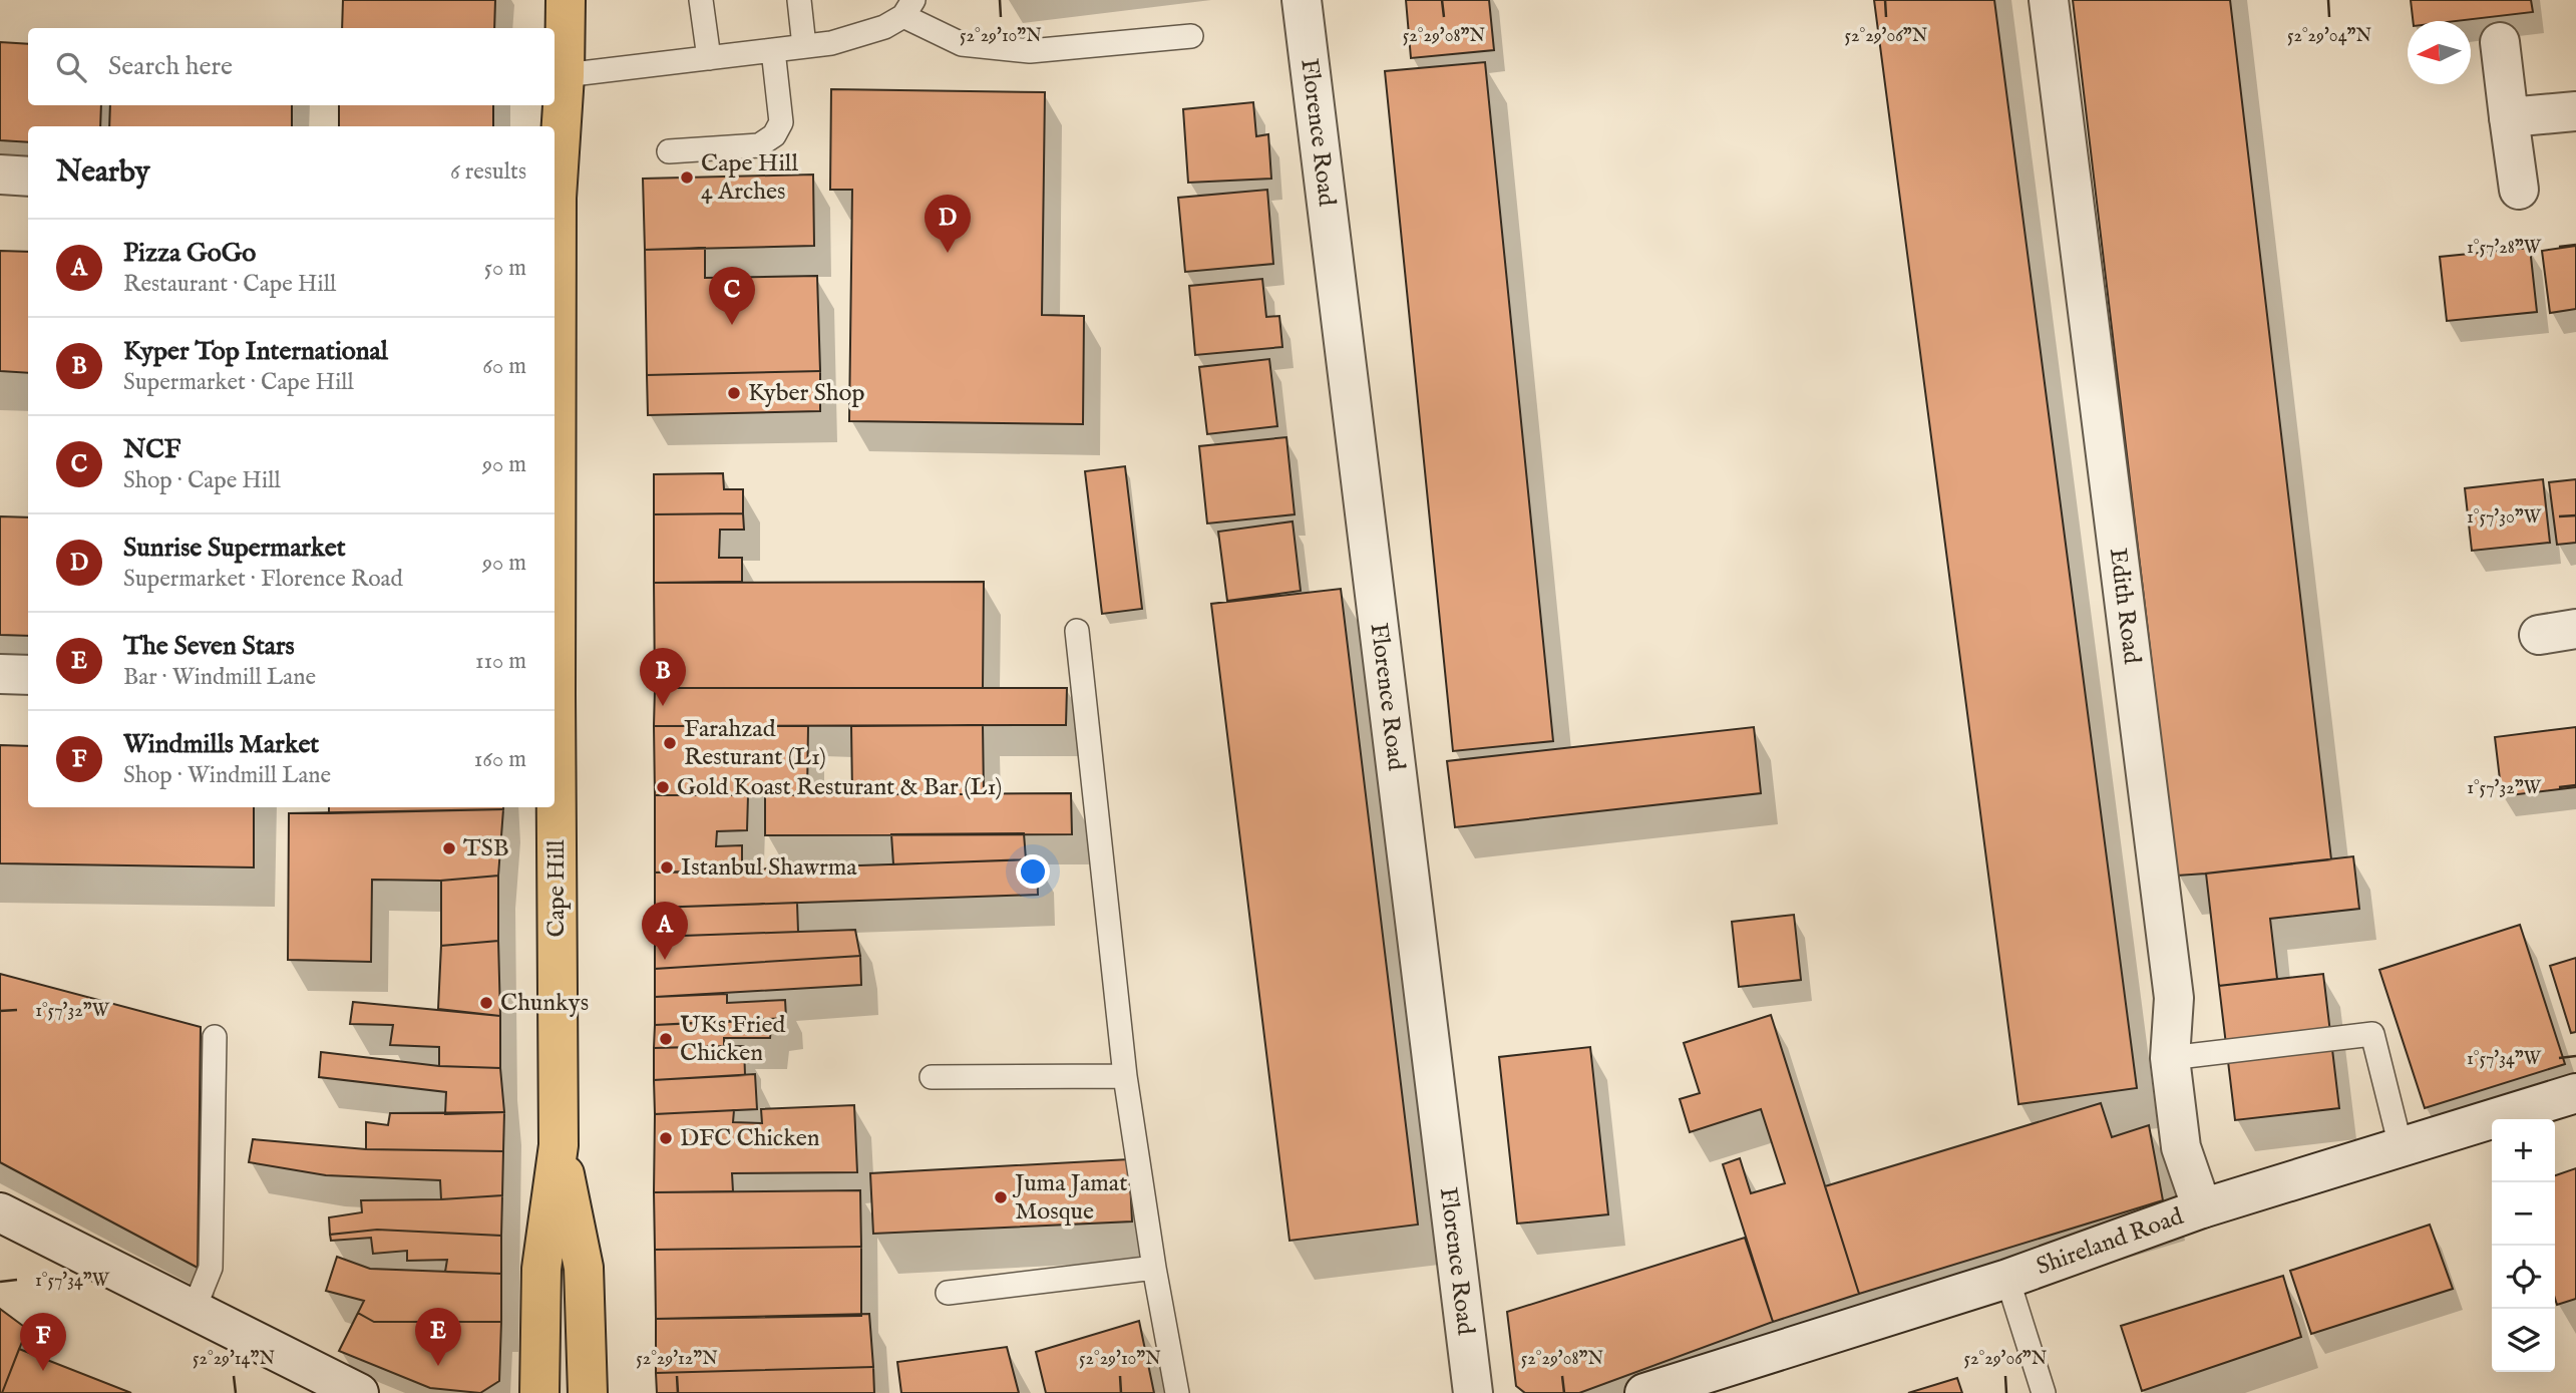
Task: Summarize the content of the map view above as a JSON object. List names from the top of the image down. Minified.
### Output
{"streets":{"main road":["Cape Hill"],"street":["Florence Road","Edith Road","Shireland Road"]},"crossings":[["Edith Road","Shireland Road"]],"places":["Cape Hill 4 Arches","Kyber Shop","Farahzad Resturant (L1)","Gold Koast Resturant & Bar (L1)","TSB","Istanbul Shawrma","Chunkys","UKs Fried Chicken","DFC Chicken","Juma Jamat Mosque"],"north":"left","page":{"search":"Search here","heading":["Nearby","6 results"],"pins":["D","C","B","A","E","F"],"list":[{"mark":"A","name":"Pizza GoGo","note":"Restaurant · Cape Hill","value":"50 m"},{"mark":"B","name":"Kyper Top International","note":"Supermarket · Cape Hill","value":"60 m"},{"mark":"C","name":"NCF","note":"Shop · Cape Hill","value":"90 m"},{"mark":"D","name":"Sunrise Supermarket","note":"Supermarket · Florence Road","value":"90 m"},{"mark":"E","name":"The Seven Stars","note":"Bar · Windmill Lane","value":"110 m"},{"mark":"F","name":"Windmills Market","note":"Shop · Windmill Lane","value":"160 m"}],"map_buttons":["+","−"]},"coordinates":["52°29'10\"N","52°29'08\"N","52°29'06\"N","52°29'04\"N","1°57'28\"W","1°57'30\"W","1°57'32\"W","1°57'34\"W","52°29'14\"N","52°29'12\"N"]}
